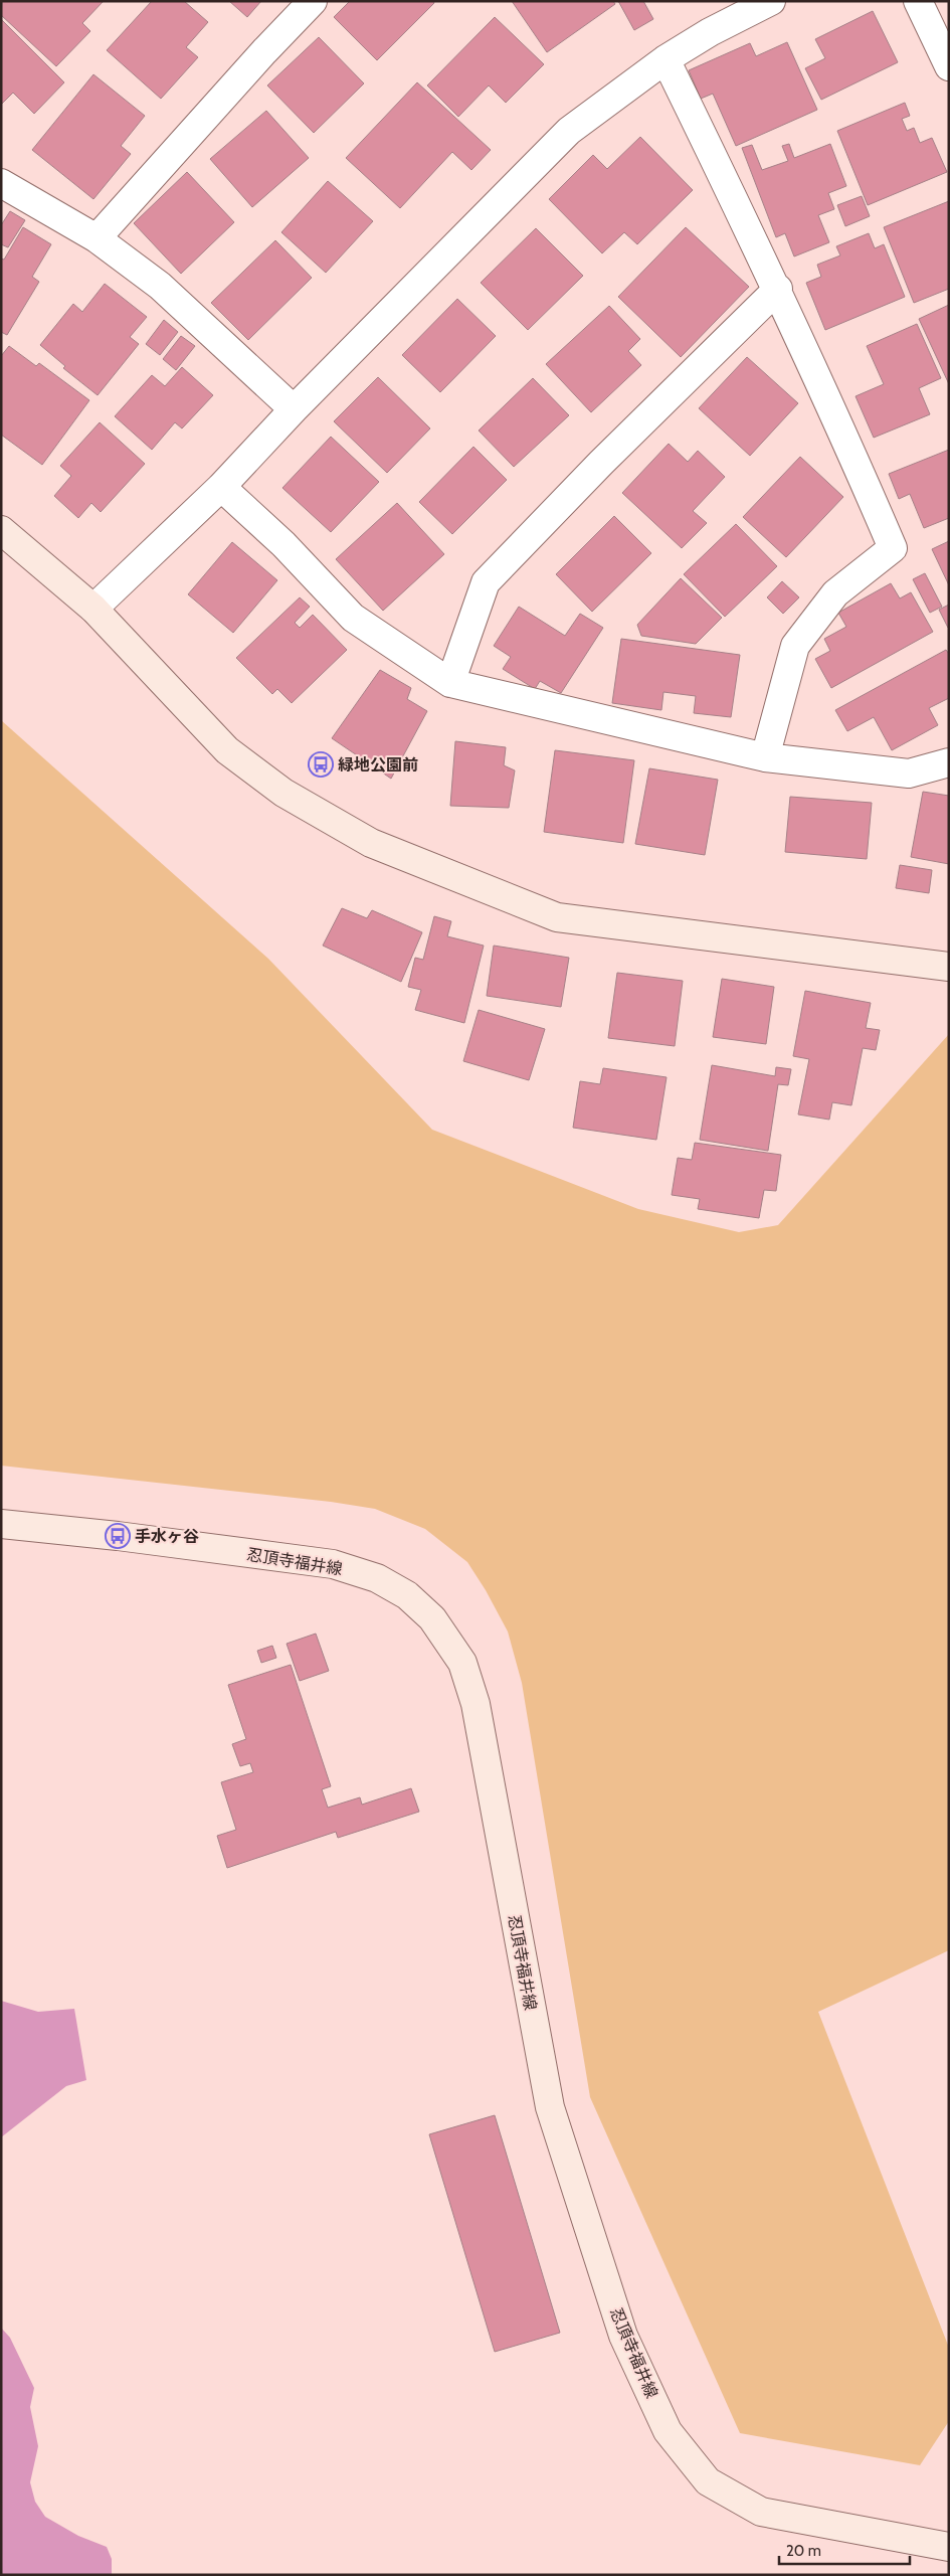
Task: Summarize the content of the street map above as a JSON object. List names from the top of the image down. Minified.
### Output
{"streets":{"main road":["忍頂寺福井線"]},"places":{"bus stop":["緑地公園前","手水ヶ谷"]},"scale_bar":"20 m"}
